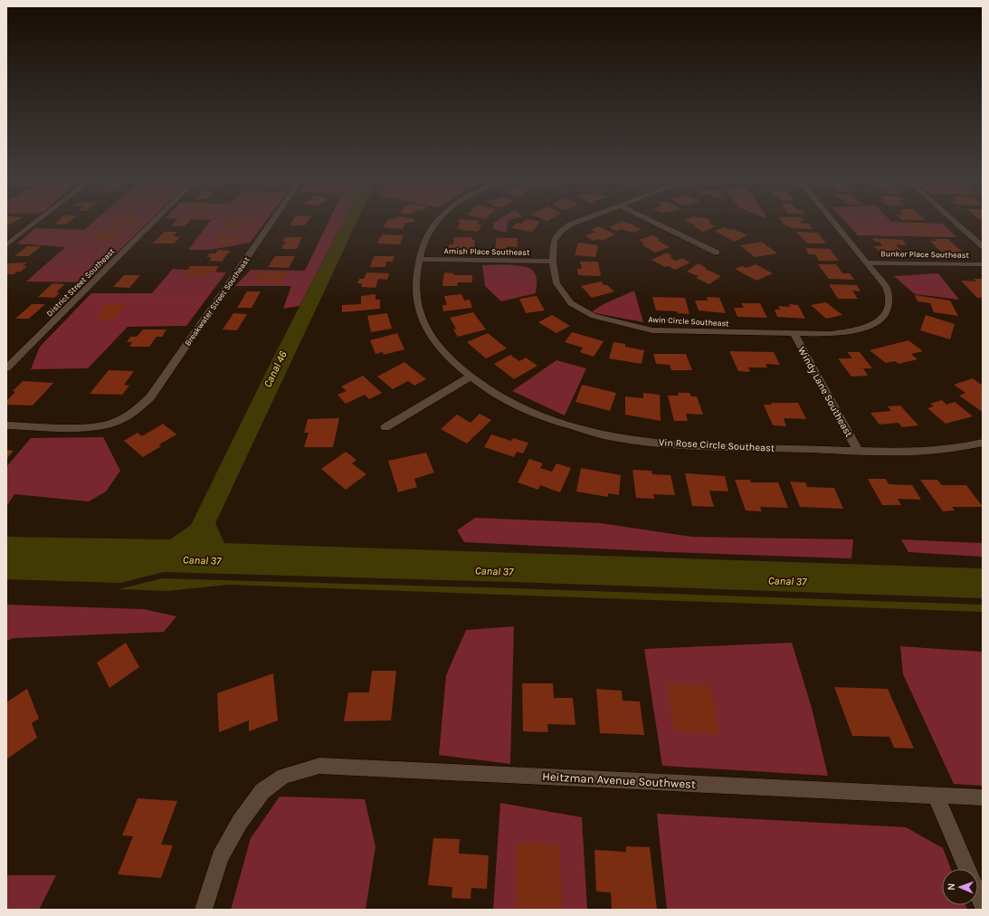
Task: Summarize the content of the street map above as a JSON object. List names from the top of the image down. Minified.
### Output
{"streets":{"street":["Amish Place Southeast","Bunker Place Southeast","District Street Southeast","Breakwater Street Southeast","Awin Circle Southeast","Windy Lane Southeast","Vin Rose Circle Southeast","Heitzman Avenue Southwest"]},"crossings":[["Amish Place Southeast","Awin Circle Southeast"],["Amish Place Southeast","Vin Rose Circle Southeast"],["Bunker Place Southeast","Awin Circle Southeast"],["Awin Circle Southeast","Windy Lane Southeast"],["Windy Lane Southeast","Vin Rose Circle Southeast"]],"water":["Canal 46","Canal 37"],"north":"left"}
